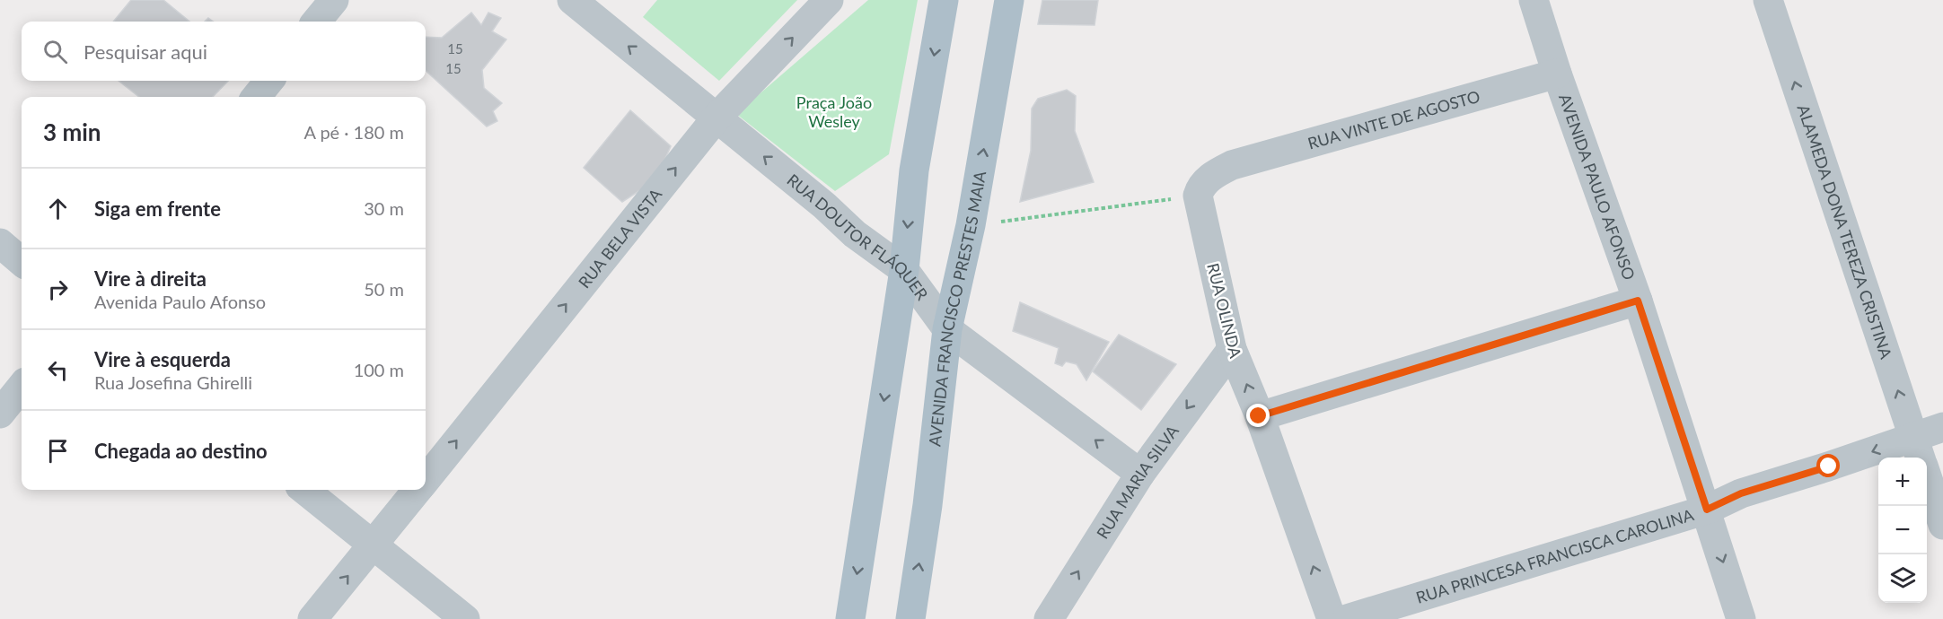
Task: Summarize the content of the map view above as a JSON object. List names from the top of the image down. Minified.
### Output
{"streets":{"main road":["AVENIDA FRANCISCO PRESTES MAIA"],"street":["RUA VINTE DE AGOSTO","AVENIDA PAULO AFONSO","ALAMEDA DONA TEREZA CRISTINA","RUA BELA VISTA","RUA DOUTOR FLÁQUER","RUA OLINDA","RUA MARIA SILVA","RUA PRINCESA FRANCISCA CAROLINA"]},"crossings":[["RUA VINTE DE AGOSTO","AVENIDA PAULO AFONSO"],["RUA VINTE DE AGOSTO","RUA OLINDA"],["AVENIDA PAULO AFONSO","RUA PRINCESA FRANCISCA CAROLINA"],["ALAMEDA DONA TEREZA CRISTINA","RUA PRINCESA FRANCISCA CAROLINA"],["RUA BELA VISTA","RUA DOUTOR FLÁQUER"],["RUA DOUTOR FLÁQUER","AVENIDA FRANCISCO PRESTES MAIA"],["RUA DOUTOR FLÁQUER","RUA MARIA SILVA"],["RUA OLINDA","RUA MARIA SILVA"]],"one_way":["ALAMEDA DONA TEREZA CRISTINA","RUA BELA VISTA","RUA DOUTOR FLÁQUER","RUA OLINDA"],"parks":["Praça João Wesley"],"house_numbers":["15","15"],"page":{"search":"Pesquisar aqui","heading":["3 min","A pé · 180 m"],"list":[["Siga em frente","30 m"],["Vire à direita","Avenida Paulo Afonso","50 m"],["Vire à esquerda","Rua Josefina Ghirelli","100 m"],"Chegada ao destino"],"map_buttons":["+","−"]}}
